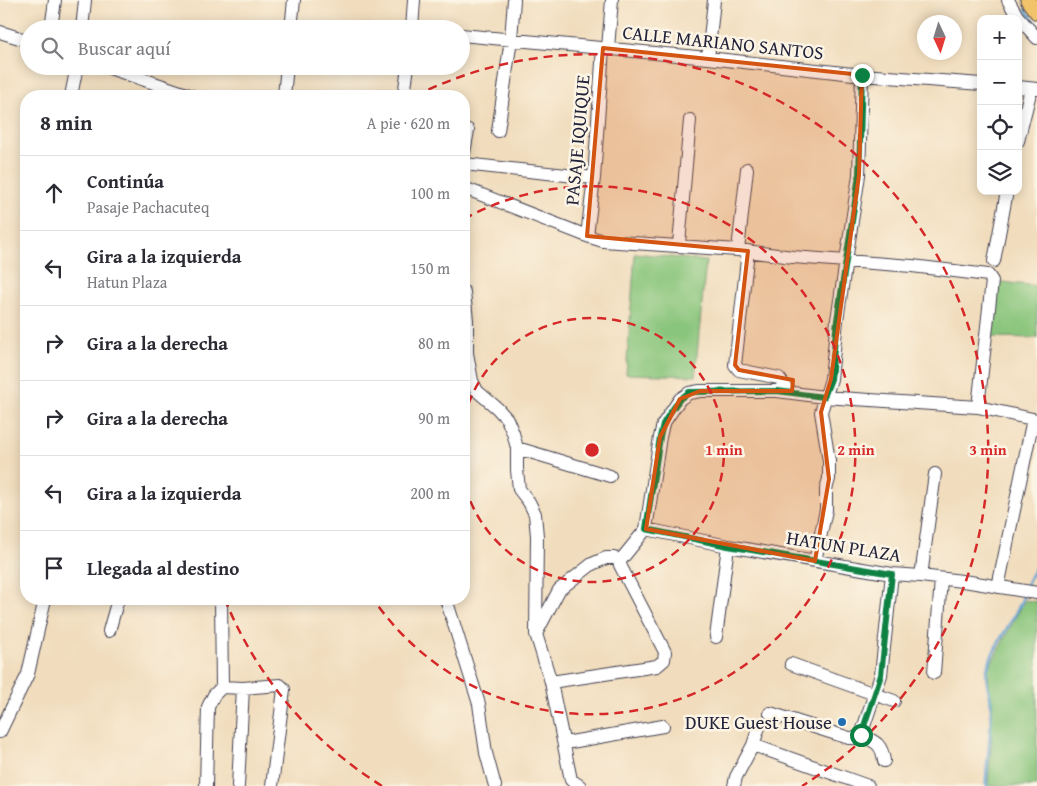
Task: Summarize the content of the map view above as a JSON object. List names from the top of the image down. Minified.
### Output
{"streets":{"street":["CALLE MARIANO SANTOS","PASAJE IQUIQUE","HATUN PLAZA"]},"crossings":[["CALLE MARIANO SANTOS","PASAJE IQUIQUE"]],"places":["DUKE Guest House"],"north":"bottom","page":{"map_buttons":["+","−"],"search":"Buscar aquí","heading":["8 min","A pie · 620 m"],"list":[["Continúa","Pasaje Pachacuteq","100 m"],["Gira a la izquierda","Hatun Plaza","150 m"],["Gira a la derecha","80 m"],["Gira a la derecha","90 m"],["Gira a la izquierda","200 m"],"Llegada al destino"]},"rings":["1 min","2 min","3 min"]}
